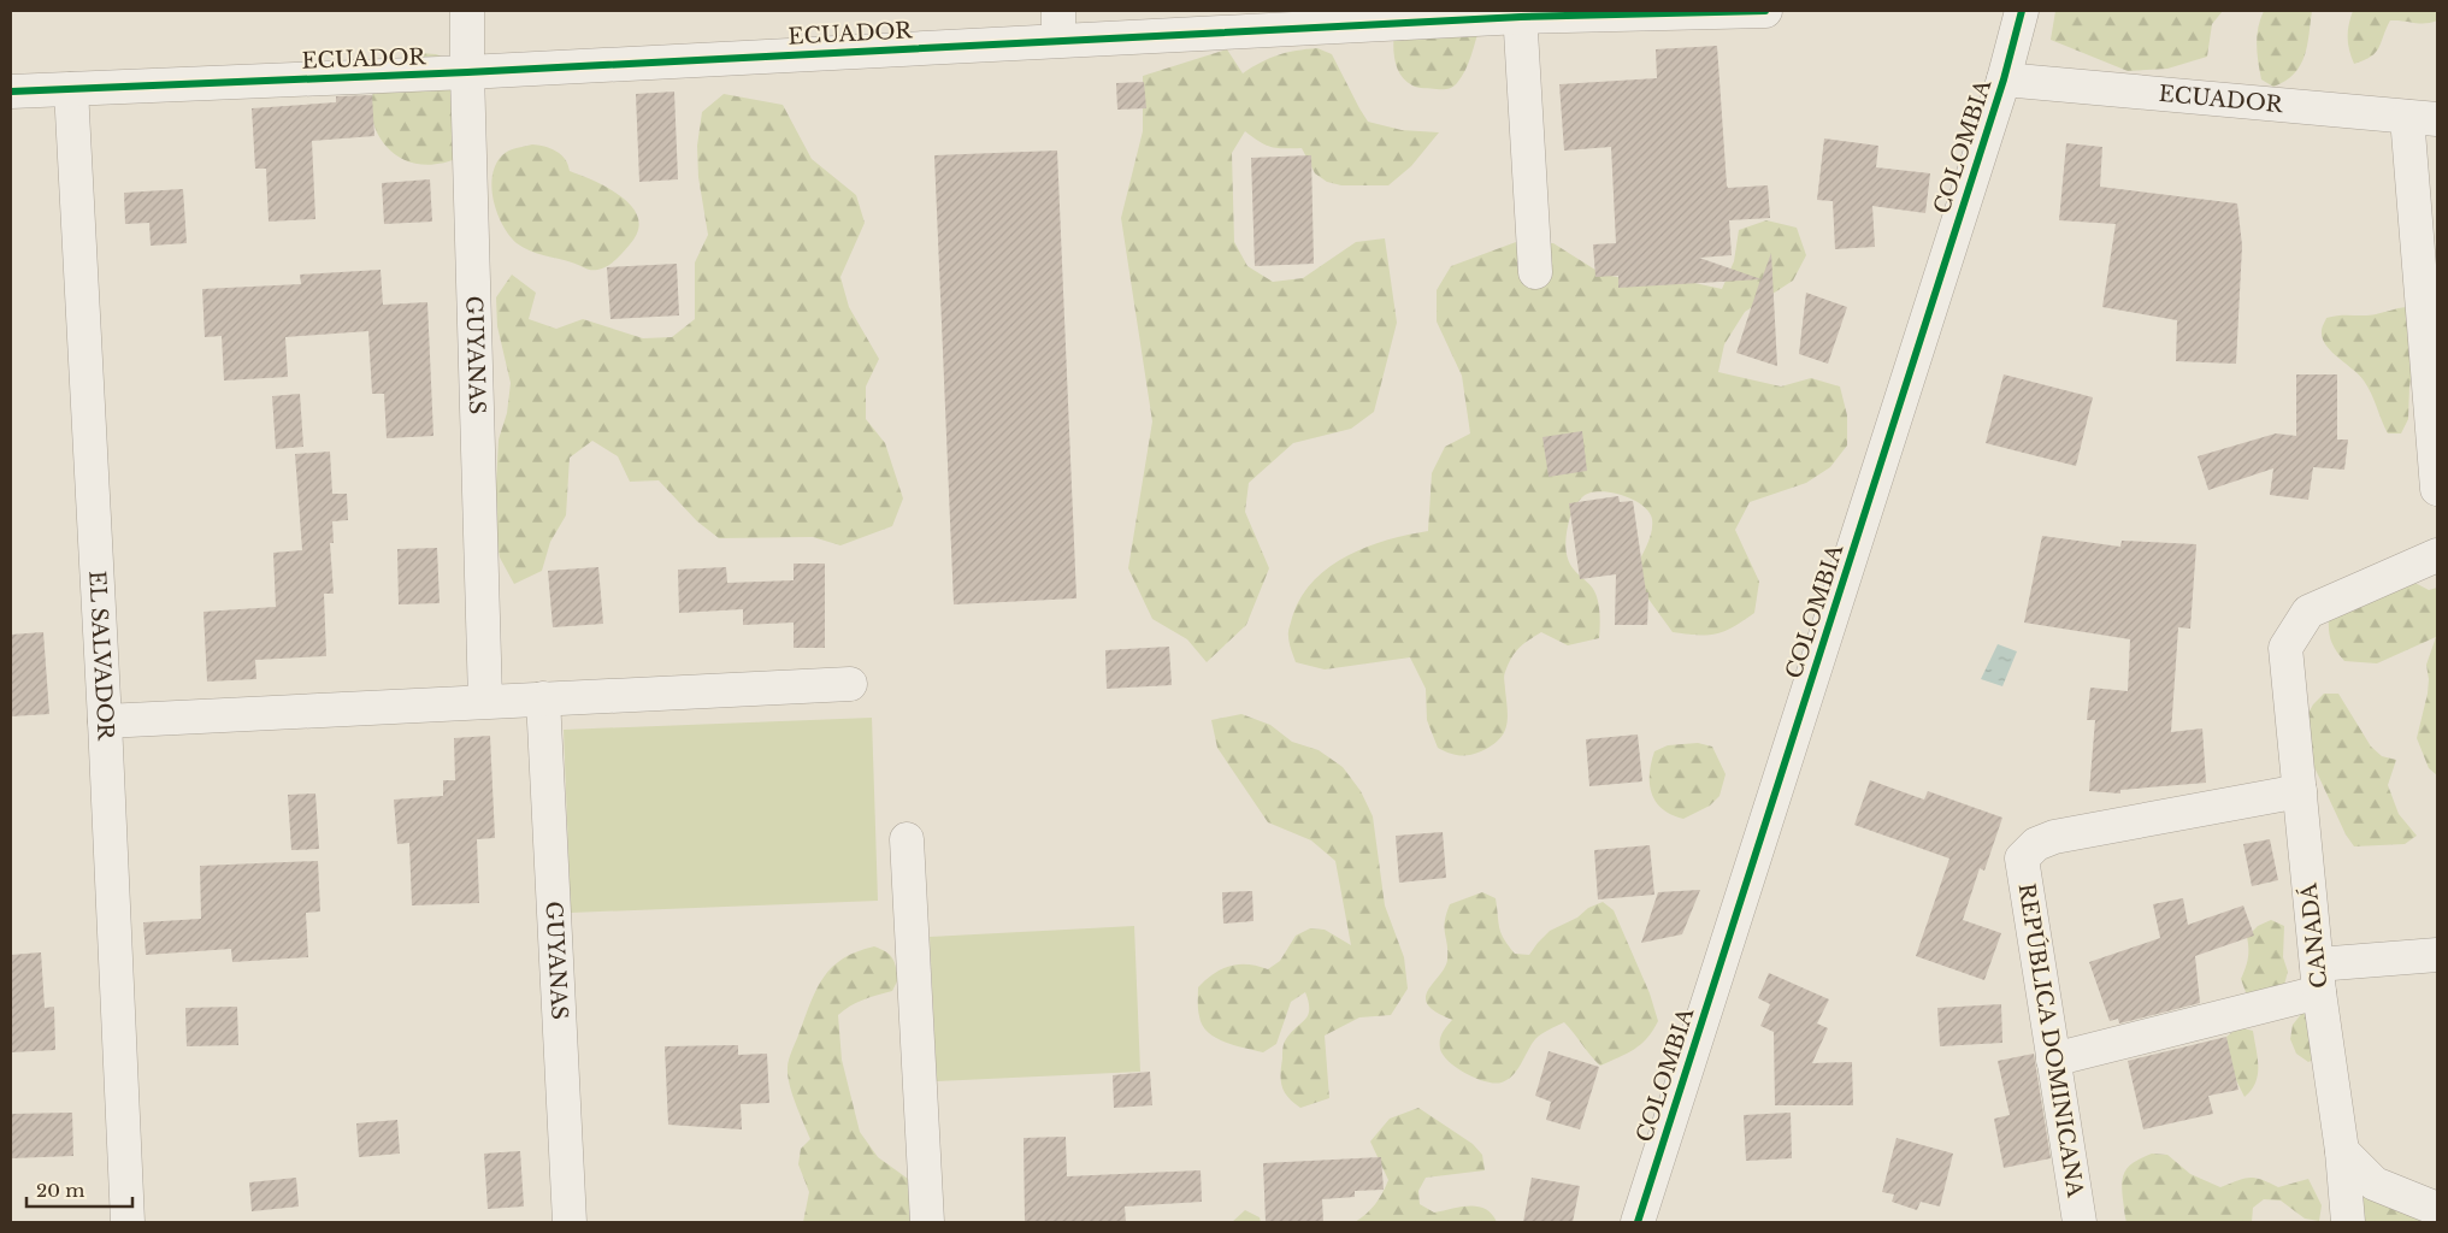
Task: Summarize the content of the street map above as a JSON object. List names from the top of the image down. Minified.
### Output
{"streets":{"street":["ECUADOR","COLOMBIA","GUYANAS","EL SALVADOR","CANADÁ","REPÚBLICA DOMINICANA"]},"crossings":[["ECUADOR","COLOMBIA"],["ECUADOR","GUYANAS"],["ECUADOR","EL SALVADOR"],["CANADÁ","REPÚBLICA DOMINICANA"]],"scale_bar":"20 m"}
